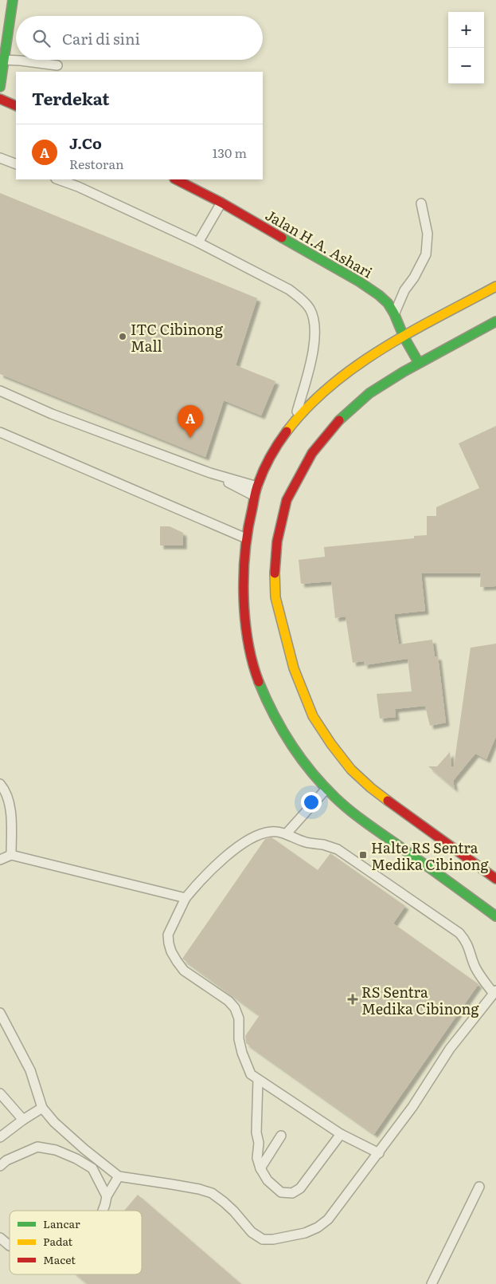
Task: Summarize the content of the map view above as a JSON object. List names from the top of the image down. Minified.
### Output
{"streets":{"main road":["Jalan H.A. Ashari"]},"places":{"other":["ITC Cibinong Mall"],"transit":["Halte RS Sentra Medika Cibinong"],"health":["RS Sentra Medika Cibinong"]},"legend":["Lancar","Padat","Macet"],"page":{"map_buttons":["+","−"],"search":"Cari di sini","heading":"Terdekat","list":[{"mark":"A","name":"J.Co","note":"Restoran","value":"130 m"}],"pins":"A"}}
